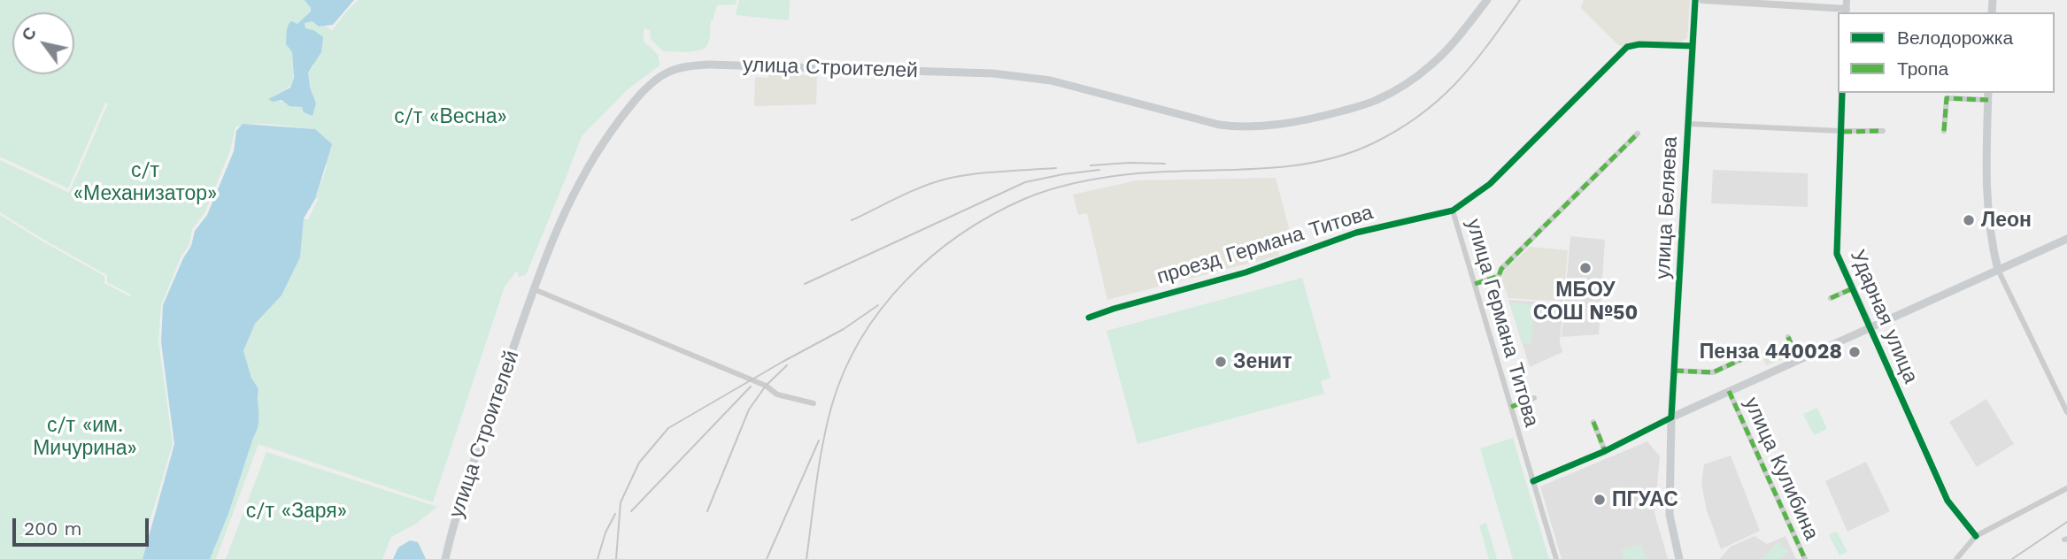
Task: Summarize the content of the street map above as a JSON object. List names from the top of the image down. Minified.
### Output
{"streets":{"main road":["улица Строителей","улица Беляева"],"street":["проезд Германа Титова","Ударная улица","улица Германа Титова","улица Кулибина"]},"crossings":[["улица Беляева","улица Германа Титова"],["проезд Германа Титова","улица Германа Титова"]],"parks":["с/т «Весна»","с/т «Механизатор»","с/т «им. Мичурина»","с/т «Заря»"],"places":["Леон","МБОУ СОШ №50","Пенза 440028","Зенит","ПГУАС"],"legend":["Велодорожка","Тропа"],"scale_bar":"200 m","north":"top left"}
